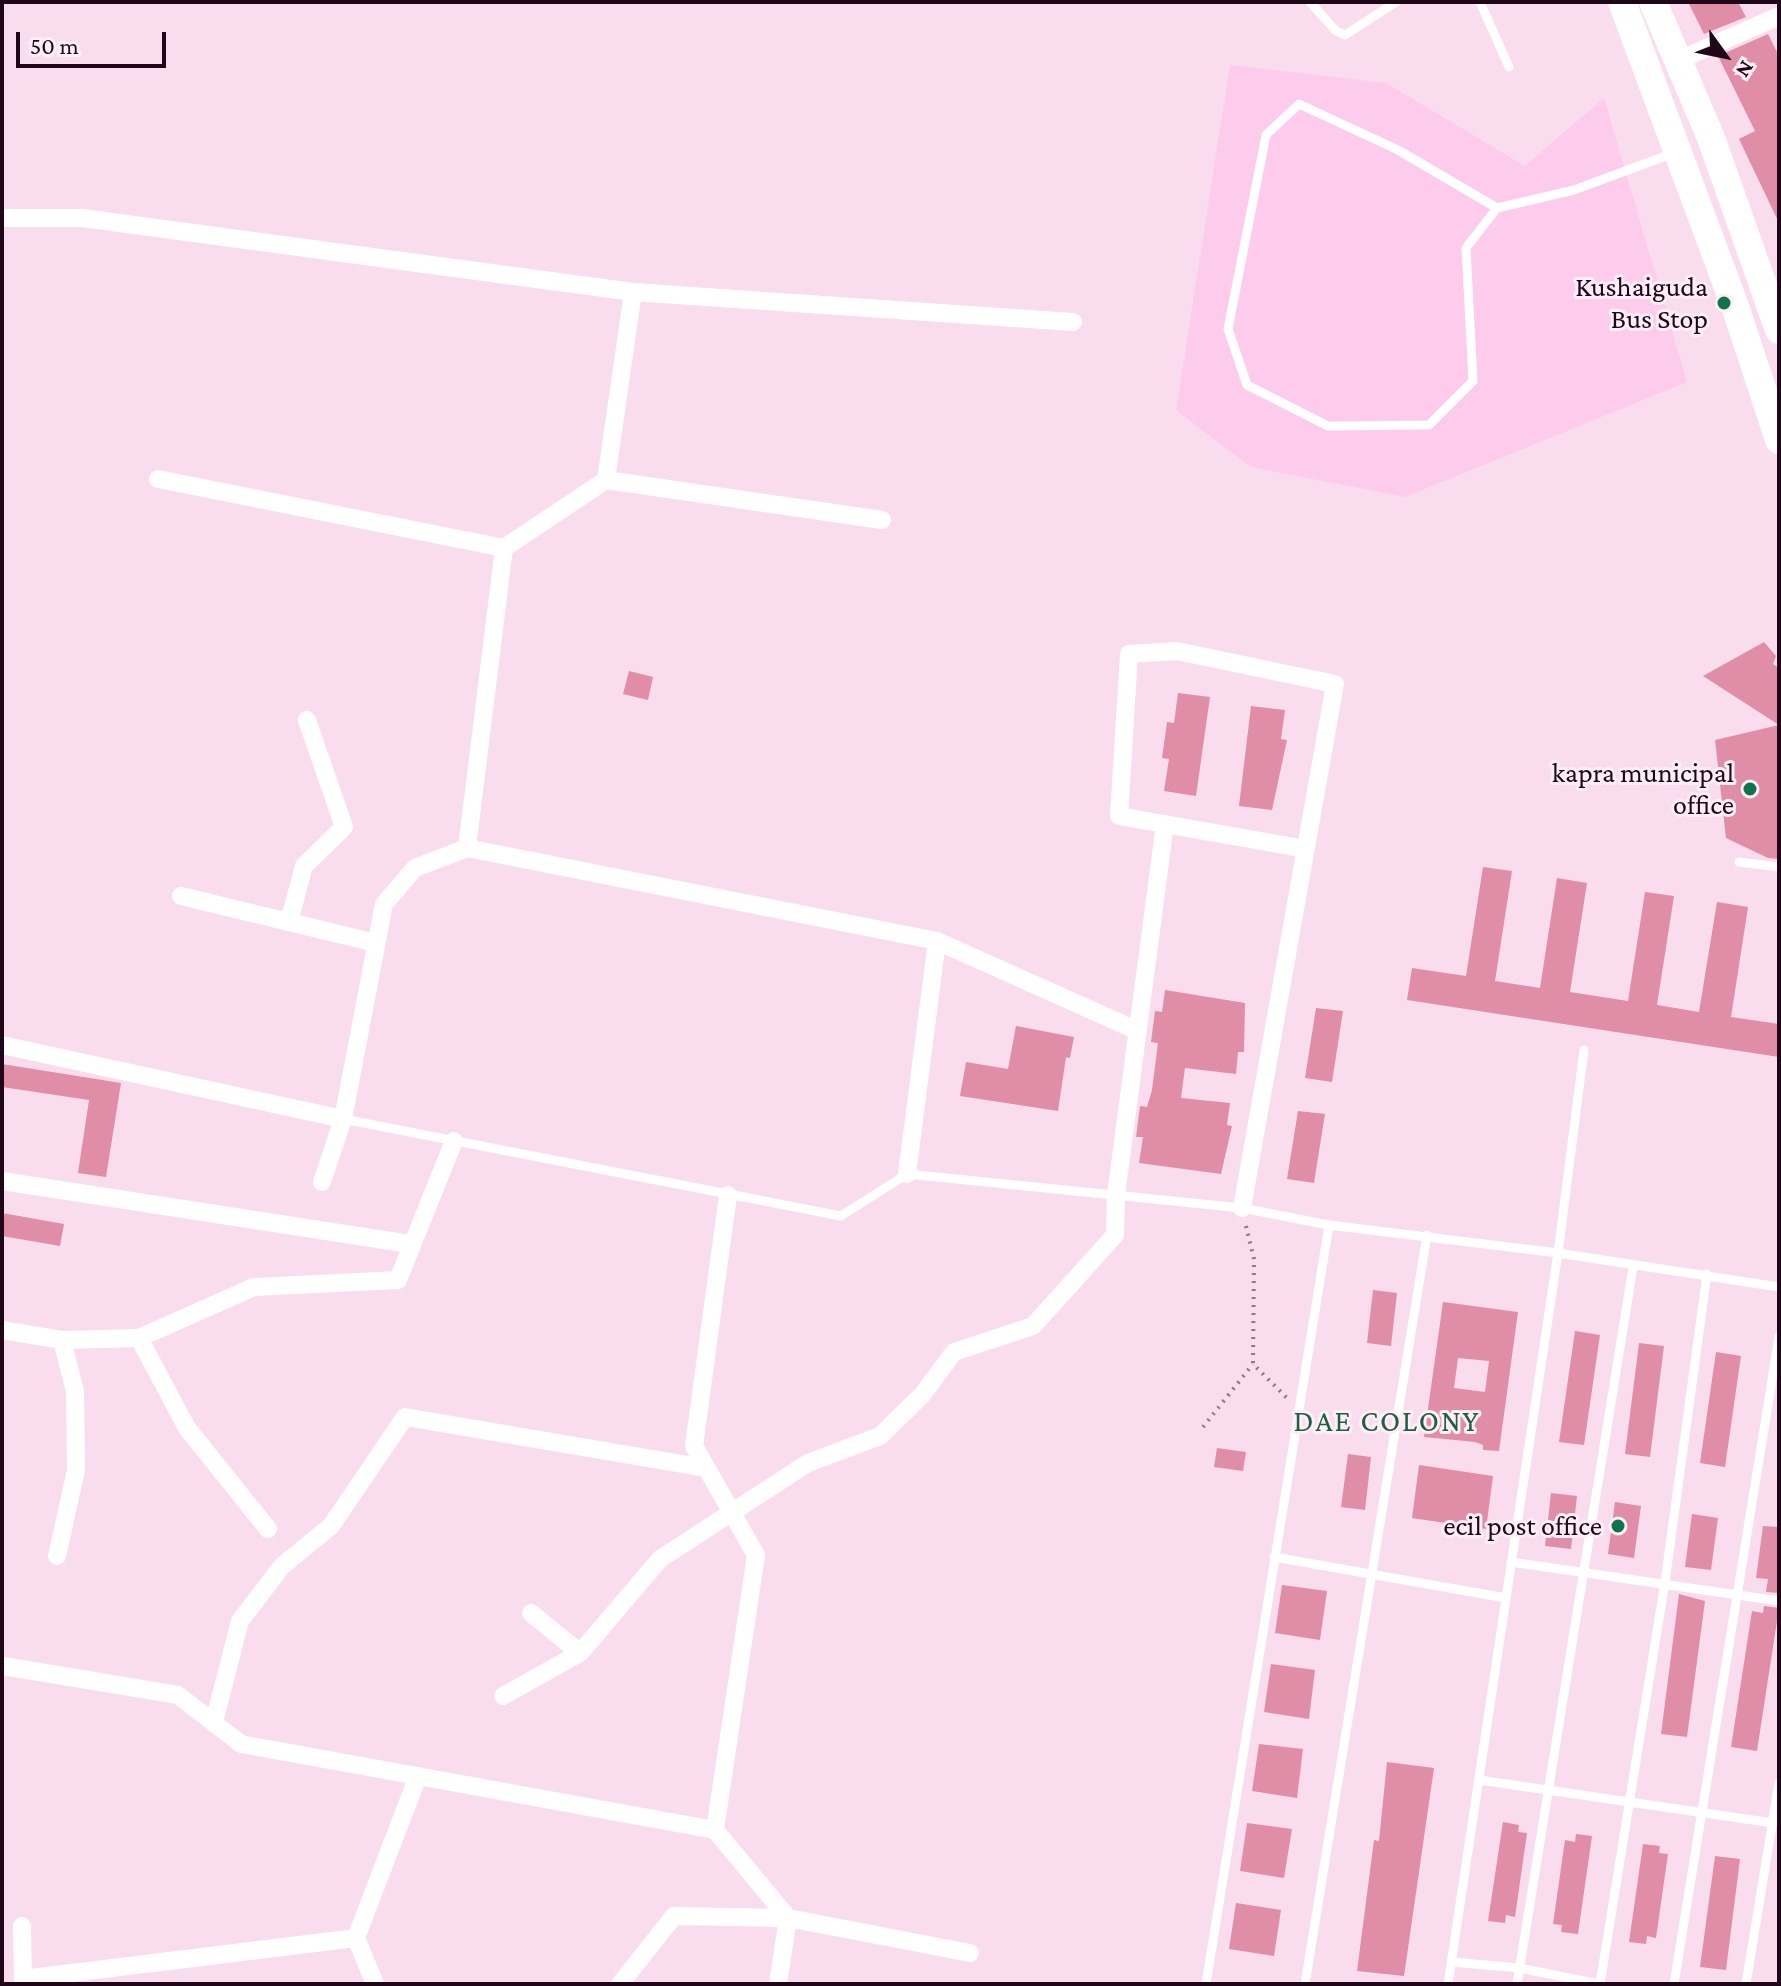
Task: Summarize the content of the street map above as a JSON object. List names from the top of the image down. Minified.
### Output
{"districts":["DAE COLONY"],"places":["Kushaiguda Bus Stop","kapra municipal office","ecil post office"],"scale_bar":"50 m","north":"bottom right"}
